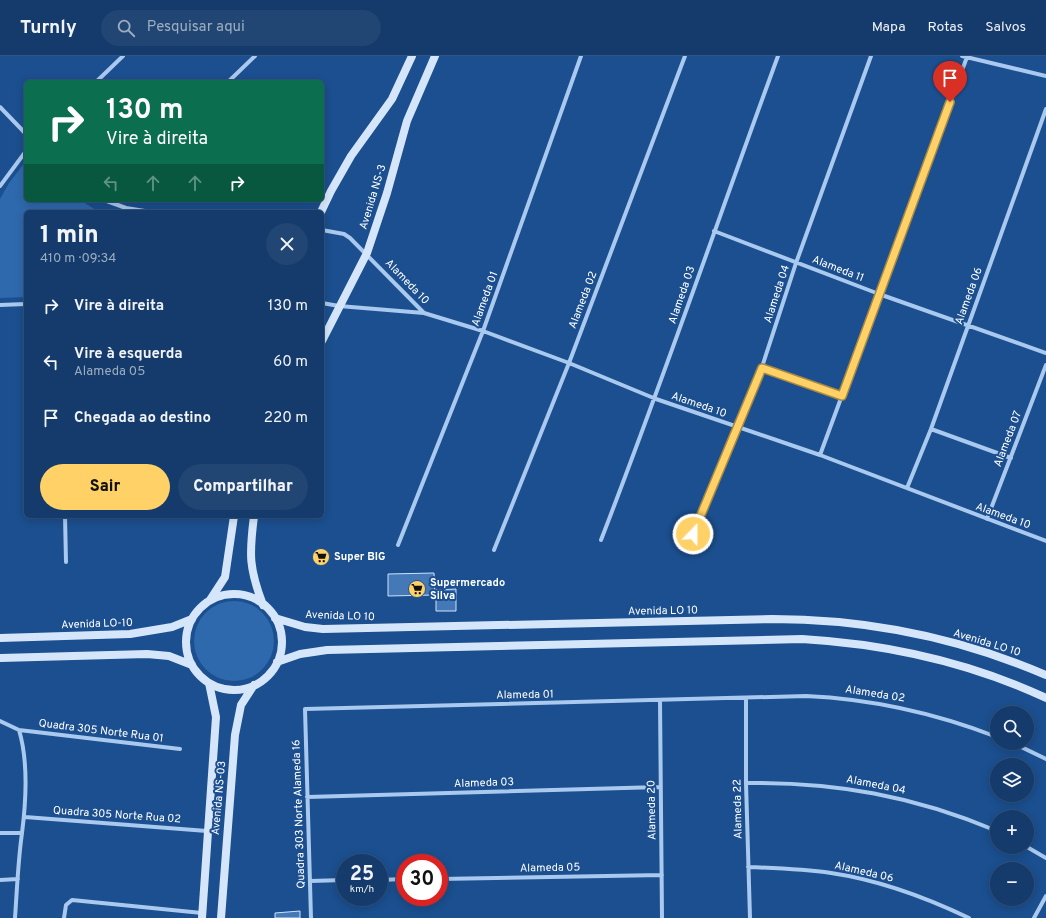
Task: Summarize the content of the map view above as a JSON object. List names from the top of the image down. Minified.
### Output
{"streets":{"street":["Avenida NS-3","Alameda 11","Alameda 10","Alameda 04","Alameda 03","Alameda 06","Alameda 01","Alameda 02","Alameda 07","Avenida LO 10","Avenida LO-10","Quadra 305 Norte Rua 01","Avenida NS-03","Alameda 22","Alameda 20","Quadra 303 Norte Alameda 16","Quadra 305 Norte Rua 02","Alameda 05"]},"crossings":[["Avenida NS-3","Alameda 10"],["Alameda 11","Alameda 04"],["Alameda 11","Alameda 03"],["Alameda 11","Alameda 06"],["Alameda 10","Alameda 04"],["Alameda 10","Alameda 03"],["Alameda 10","Alameda 06"],["Alameda 10","Alameda 01"],["Alameda 10","Alameda 02"],["Alameda 10","Alameda 07"],["Alameda 04","Alameda 22"],["Alameda 03","Alameda 20"],["Alameda 03","Quadra 303 Norte Alameda 16"],["Alameda 06","Alameda 22"],["Alameda 01","Alameda 02"],["Alameda 01","Alameda 22"],["Alameda 01","Alameda 20"],["Alameda 01","Quadra 303 Norte Alameda 16"],["Alameda 02","Alameda 22"],["Avenida LO 10","Avenida LO-10"],["Avenida LO 10","Avenida NS-03"],["Avenida LO-10","Avenida NS-03"],["Avenida NS-03","Quadra 305 Norte Rua 02"],["Alameda 20","Alameda 05"]],"places":{"supermarket":["Super BIG","Supermercado Silva"]},"page":{"header":"Turnly","search":"Pesquisar aqui","nav":["Mapa","Rotas","Salvos"],"turn":["130 m","Vire à direita"],"heading":["1 min","410 m · 09:34"],"list":[{"name":"Vire à direita","value":"130 m"},{"name":"Vire à esquerda","note":"Alameda 05","value":"60 m"},{"name":"Chegada ao destino","value":"220 m"}],"buttons":["Sair","Compartilhar"],"map_buttons":["+","−"],"speed":"25 km/h","limit":"30"}}
